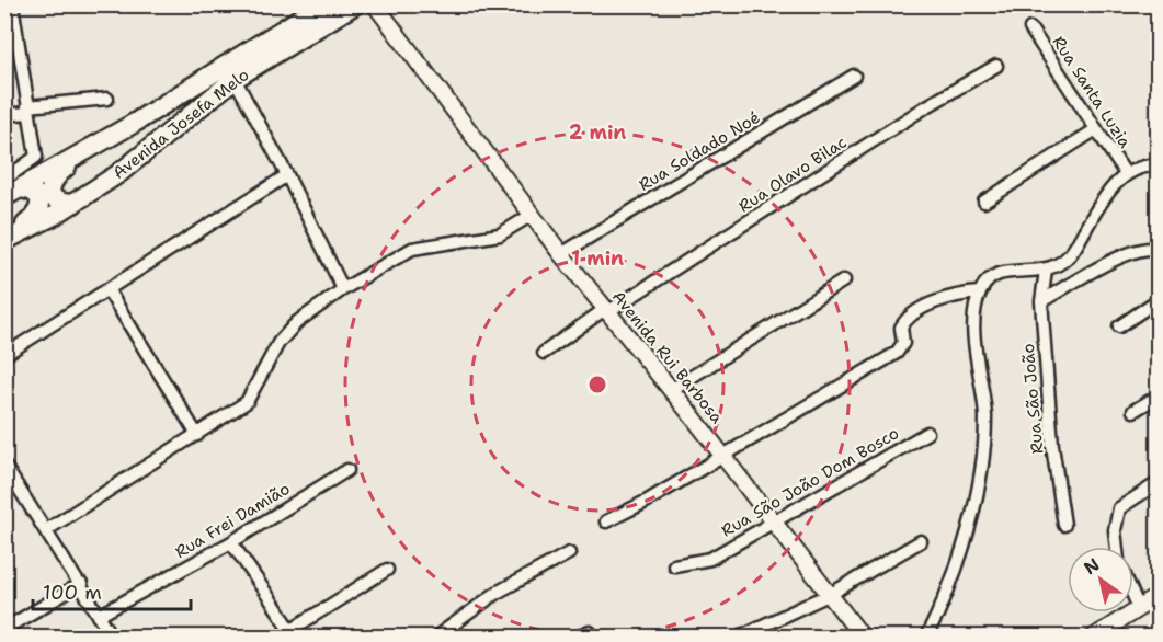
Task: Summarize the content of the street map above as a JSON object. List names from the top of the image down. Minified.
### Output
{"streets":{"main road":["Avenida Josefa Melo"],"street":["Rua Santa Luzia","Rua Soldado Noé","Rua Olavo Bilac","Avenida Rui Barbosa","Rua São João","Rua São João Dom Bosco","Rua Frei Damião"]},"crossings":[["Rua Soldado Noé","Avenida Rui Barbosa"],["Rua Olavo Bilac","Avenida Rui Barbosa"],["Avenida Rui Barbosa","Rua São João Dom Bosco"]],"scale_bar":"100 m","north":"top left","rings":["2 min","1 min"]}
